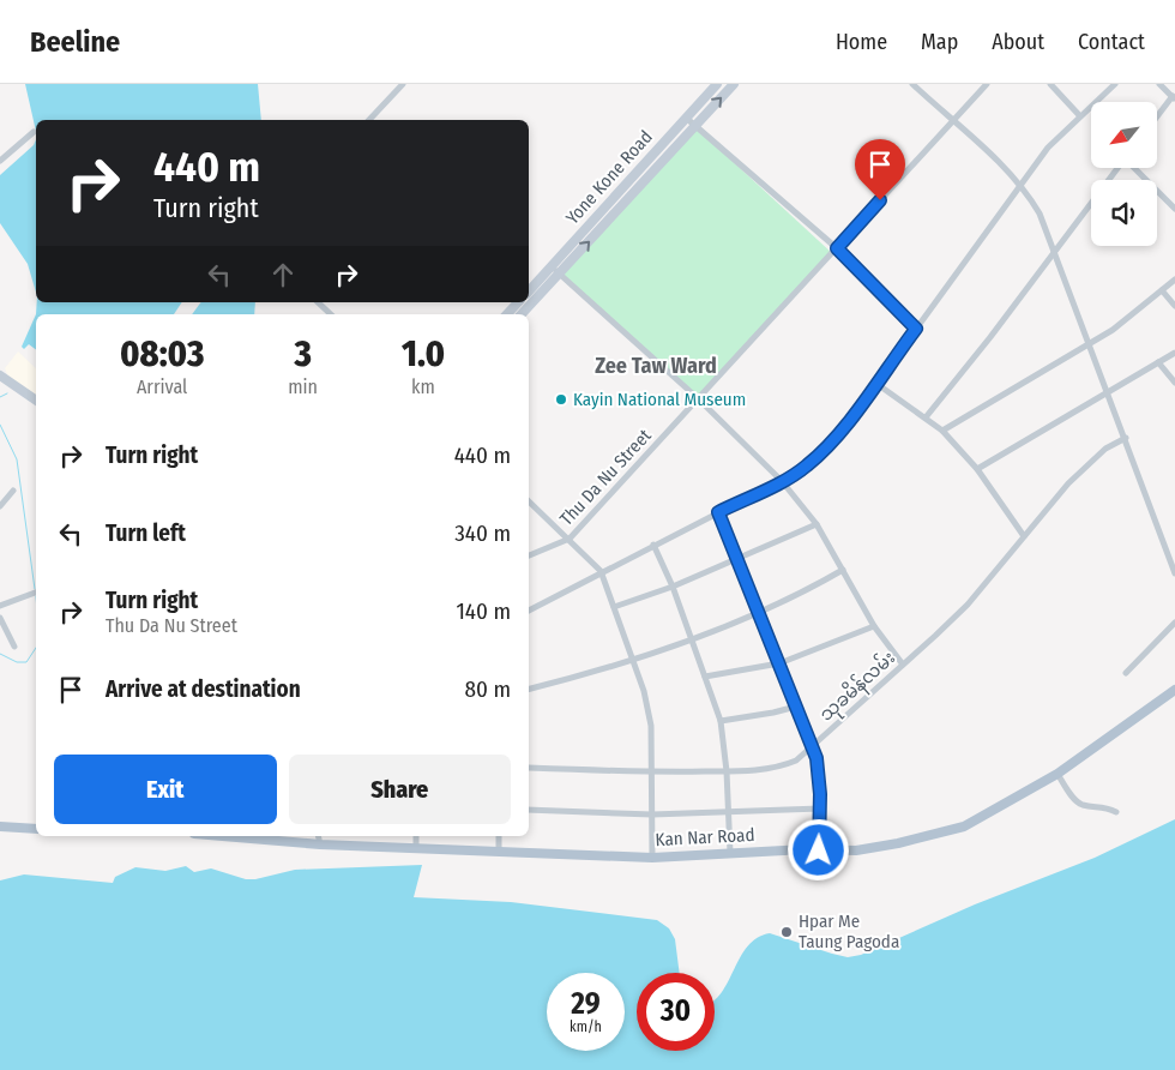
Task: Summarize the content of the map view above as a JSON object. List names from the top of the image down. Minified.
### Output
{"streets":{"main road":["Kan Nar Road"],"street":["Yone Kone Road","Thu Da Nu Street","သုခမိန်လမ်း"]},"districts":["Zee Taw Ward"],"places":["Kayin National Museum","Hpar Me Taung Pagoda"],"north":"bottom left","page":{"header":"Beeline","nav":["Home","Map","About","Contact"],"turn":["440 m","Turn right"],"eta":["08:03","Arrival","3","min","1.0","km"],"list":[{"name":"Turn right","value":"440 m"},{"name":"Turn left","value":"340 m"},{"name":"Turn right","note":"Thu Da Nu Street","value":"140 m"},{"name":"Arrive at destination","value":"80 m"}],"buttons":["Exit","Share"],"speed":"29 km/h","limit":"30"}}
